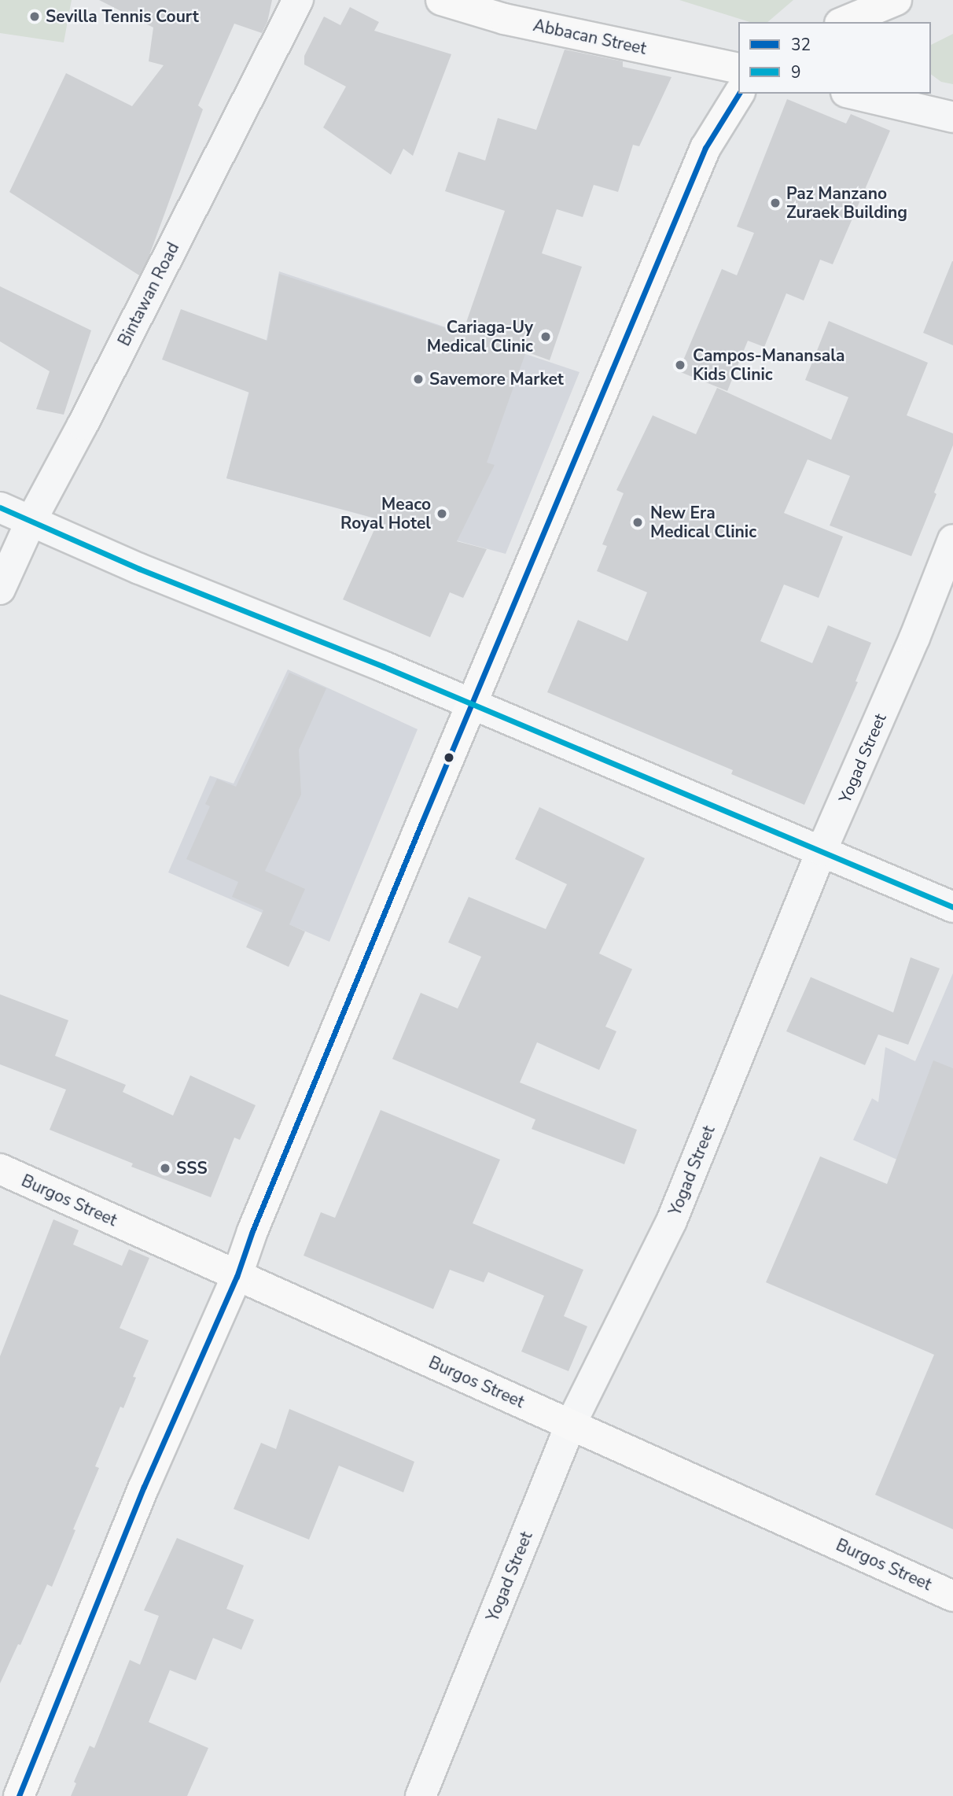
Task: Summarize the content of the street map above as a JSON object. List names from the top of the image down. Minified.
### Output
{"streets":{"main road":["Abbacan Street","Burgos Street"],"street":["Bintawan Road","Yogad Street"]},"crossings":[["Yogad Street","Burgos Street"]],"places":["Sevilla Tennis Court","Paz Manzano Zuraek Building","Cariaga-Uy Medical Clinic","Campos-Manansala Kids Clinic","Savemore Market","Meaco Royal Hotel","New Era Medical Clinic","SSS"],"lines":["transit line 32","transit line 9"],"legend":["32","9"]}
